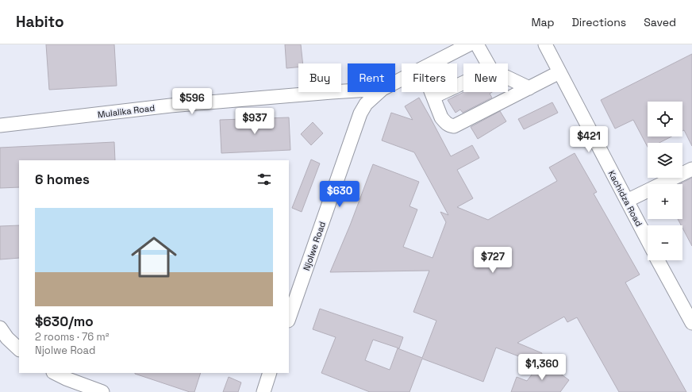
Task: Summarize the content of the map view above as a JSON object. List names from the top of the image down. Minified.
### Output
{"streets":{"street":["Mulalika Road","Kachidza Road","Njolwe Road"]},"page":{"header":"Habito","nav":["Map","Directions","Saved"],"chip":["Buy","Rent","Filters","New"],"price":["$596","$937","$421","$630","$727","$1,360"],"map_buttons":["+","−"],"heading":"6 homes","list":[{"name":"$630/mo","note":"2 rooms · 76 m² · Njolwe Road"}]}}
